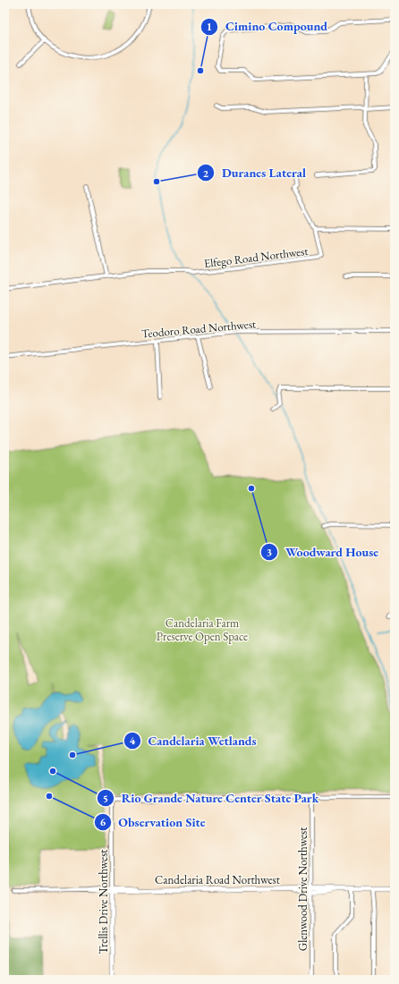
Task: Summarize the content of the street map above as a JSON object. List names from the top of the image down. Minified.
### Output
{"streets":{"street":["Elfego Road Northwest","Teodoro Road Northwest","Candelaria Road Northwest","Glenwood Drive Northwest","Trellis Drive Northwest"]},"crossings":[["Candelaria Road Northwest","Glenwood Drive Northwest"],["Candelaria Road Northwest","Trellis Drive Northwest"],["Glenwood Drive Northwest","Trellis Drive Northwest"]],"parks":["Candelaria Farm Preserve Open Space"],"places":["Cimino Compound","Duranes Lateral","Woodward House","Candelaria Wetlands","Rio Grande Nature Center State Park","Observation Site"]}
